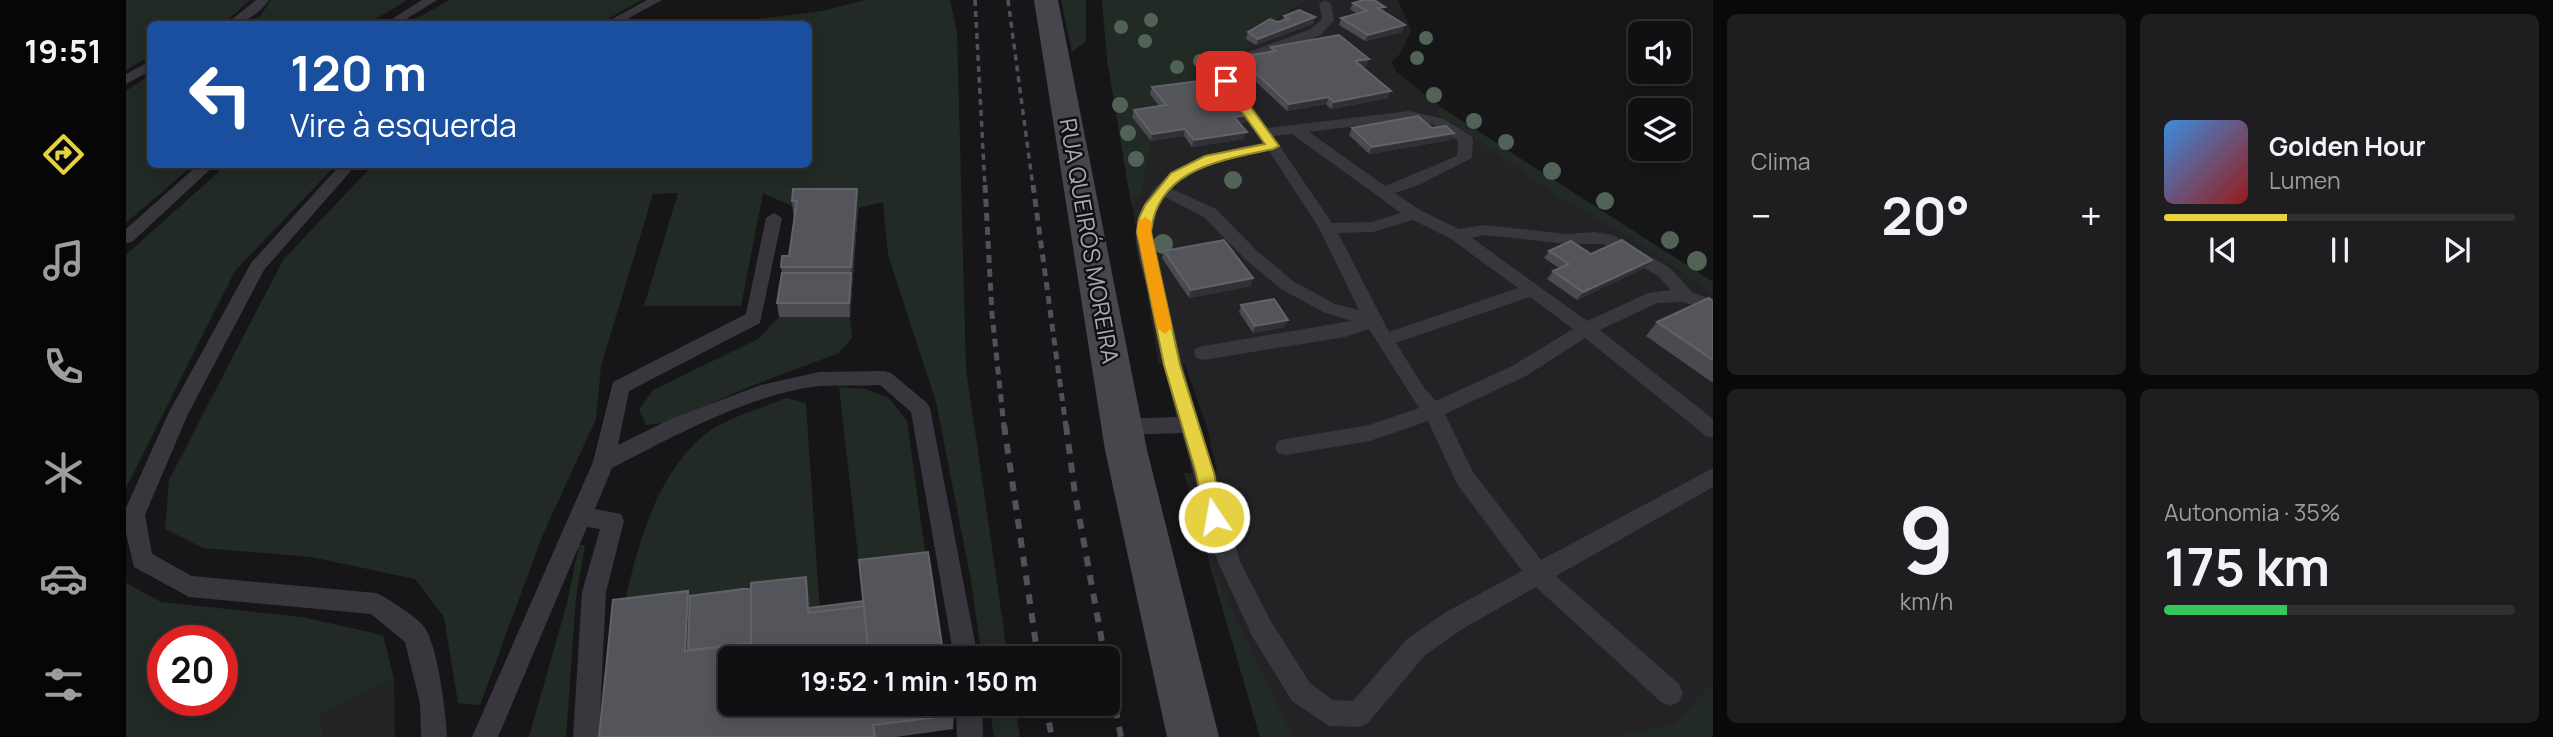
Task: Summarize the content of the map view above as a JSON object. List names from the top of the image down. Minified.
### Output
{"streets":{"main road":["RUA QUEIRÓS MOREIRA"]},"page":{"tabs":"19:51","tile":["Clima",["9","km/h"],["Autonomia · 35%","175 km"]],"turn":["120 m","Vire à esquerda"],"song":["Golden Hour","Lumen"],"heat":["−","20°","+"],"limit":"20","trip":"19:52 · 1 min · 150 m"}}
